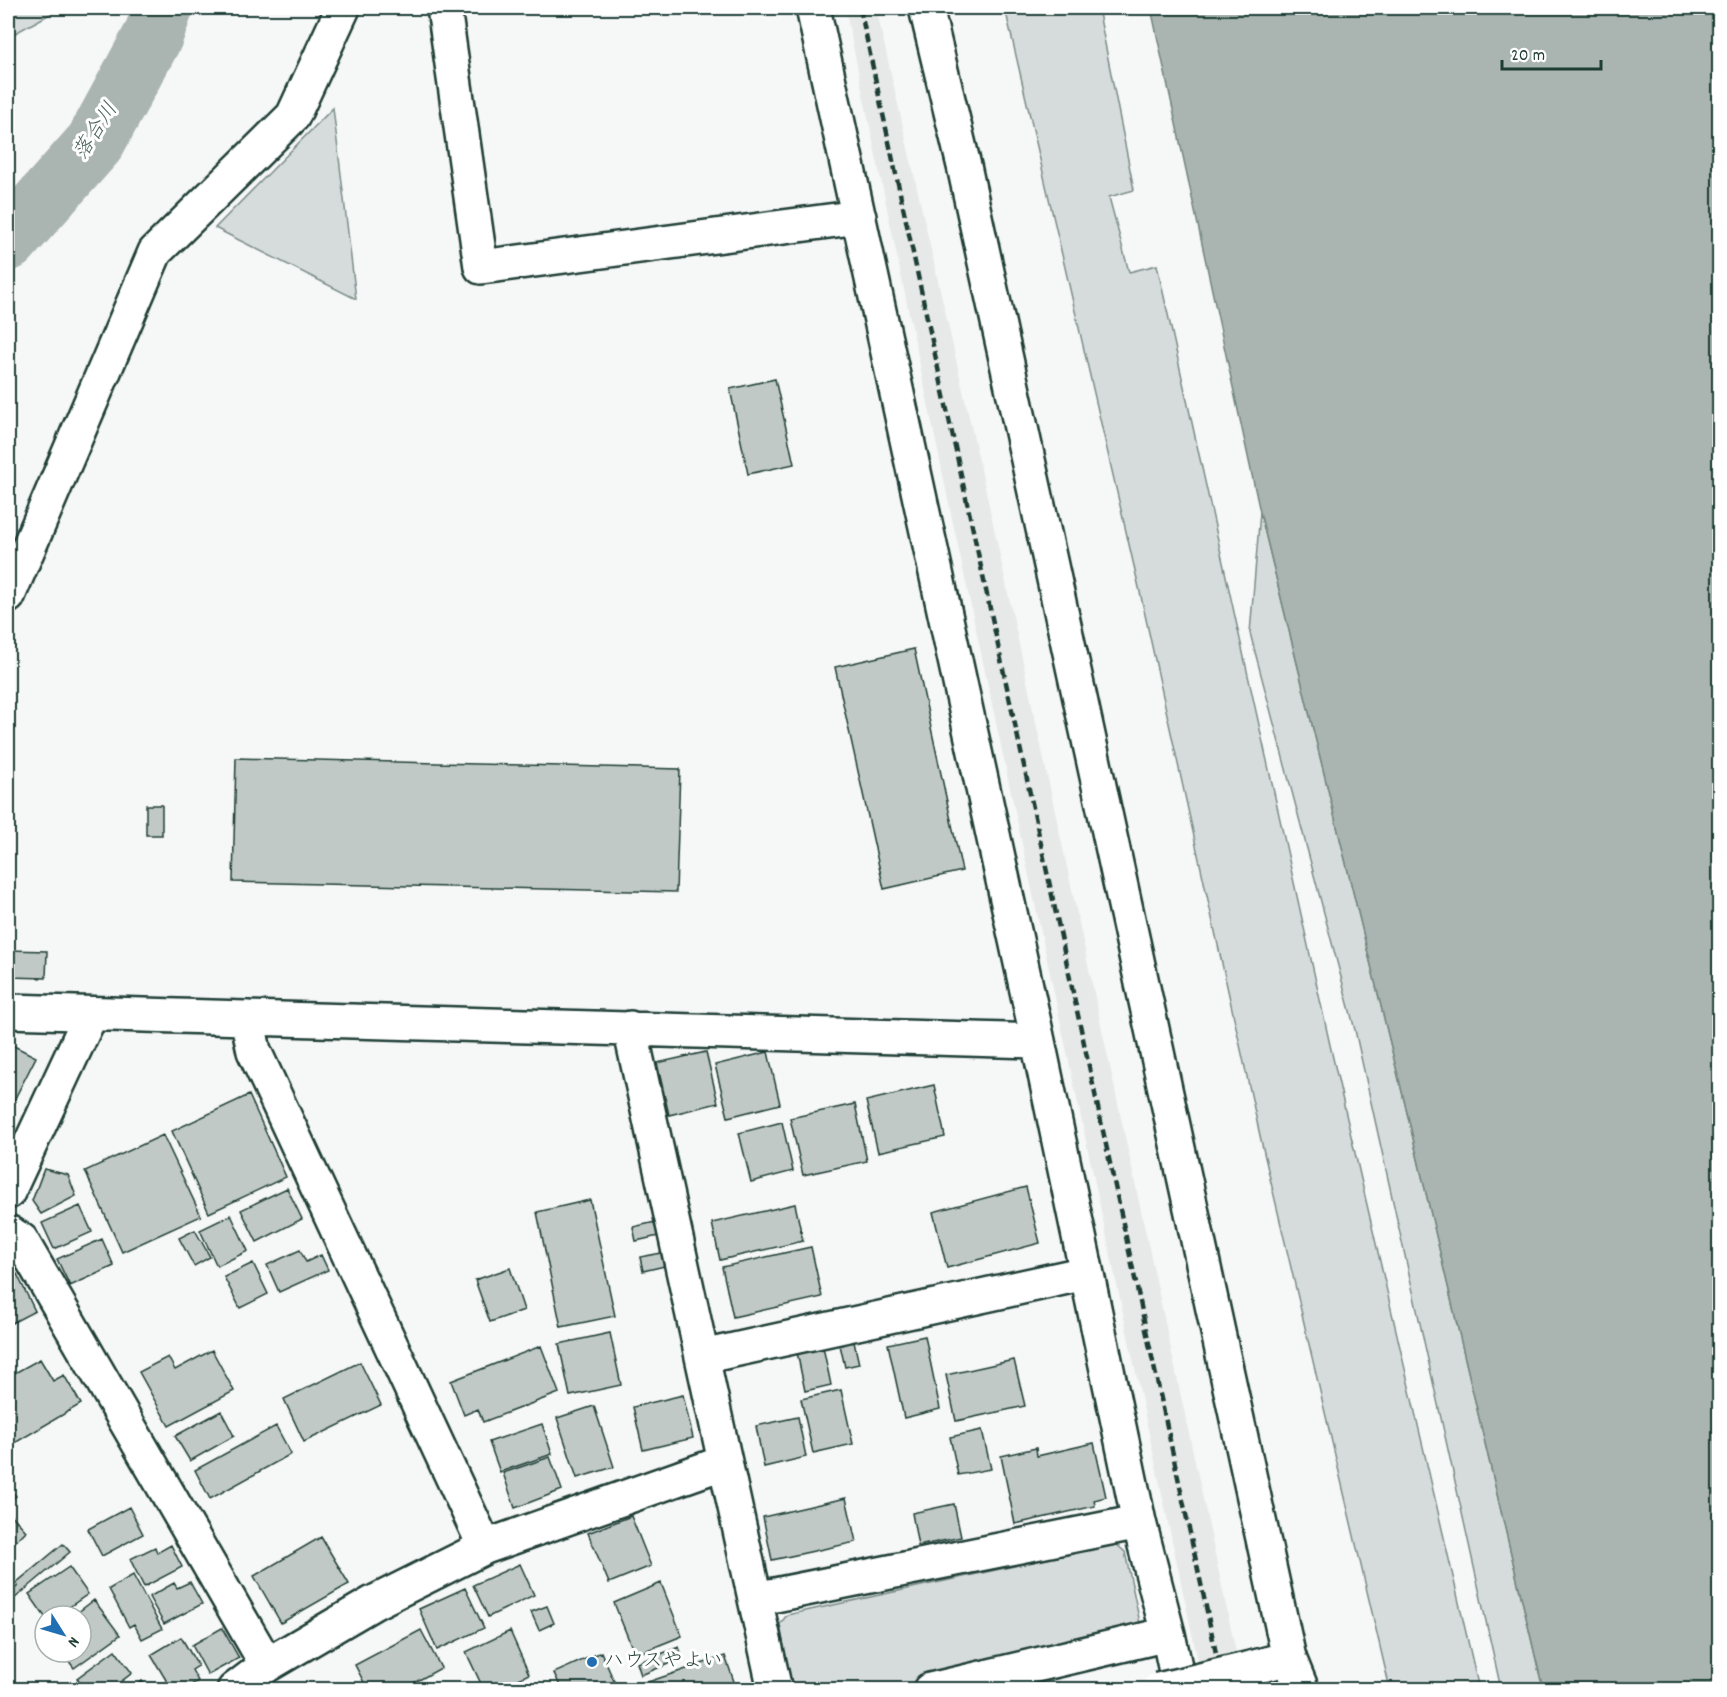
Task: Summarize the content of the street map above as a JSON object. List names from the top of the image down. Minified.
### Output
{"water":["落合川"],"places":["ハウスやよい"],"scale_bar":"20 m","north":"bottom right"}
